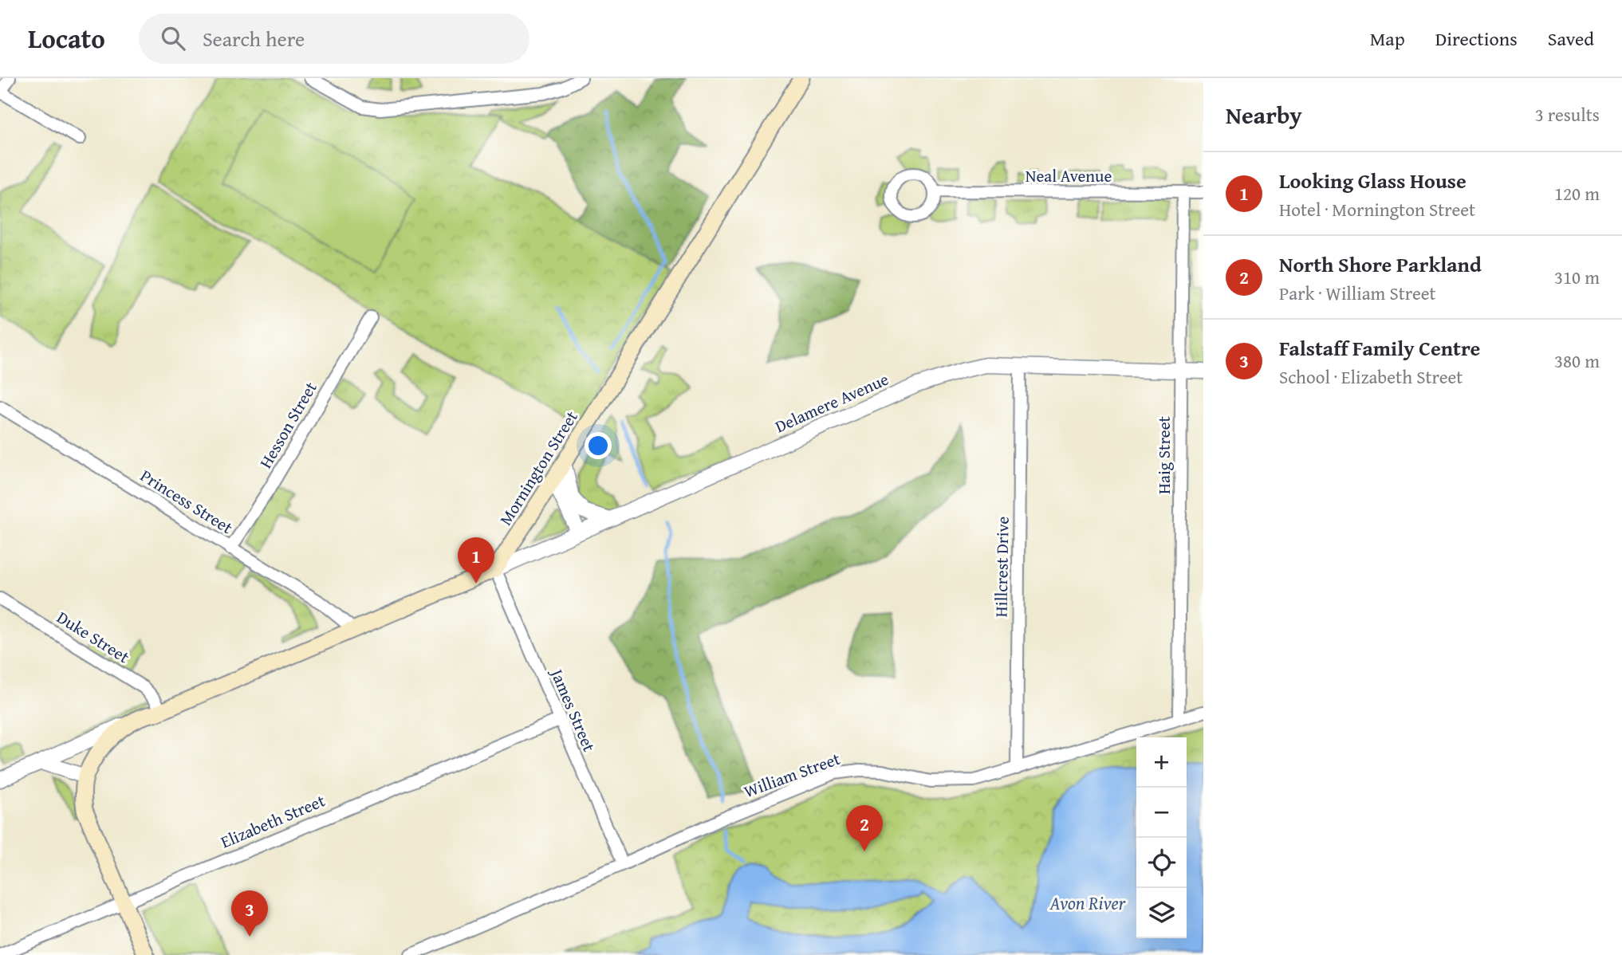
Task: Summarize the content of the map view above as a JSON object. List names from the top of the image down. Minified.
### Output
{"streets":{"main road":["Mornington Street"],"street":["Neal Avenue","Delamere Avenue","Hesson Street","Haig Street","Princess Street","Hillcrest Drive","Duke Street","James Street","William Street","Elizabeth Street"]},"crossings":[["Neal Avenue","Haig Street"],["Delamere Avenue","Haig Street"],["Delamere Avenue","Mornington Street"],["Delamere Avenue","Hillcrest Drive"],["Delamere Avenue","James Street"],["Hesson Street","Princess Street"],["Haig Street","William Street"],["Mornington Street","James Street"],["Hillcrest Drive","William Street"],["James Street","William Street"],["James Street","Elizabeth Street"]],"water":["Avon River"],"page":{"header":"Locato","search":"Search here","nav":["Map","Directions","Saved"],"heading":["Nearby","3 results"],"list":[{"mark":"1","name":"Looking Glass House","note":"Hotel · Mornington Street","value":"120 m"},{"mark":"2","name":"North Shore Parkland","note":"Park · William Street","value":"310 m"},{"mark":"3","name":"Falstaff Family Centre","note":"School · Elizabeth Street","value":"380 m"}],"pins":["1","2","3"],"map_buttons":["+","−"]}}
